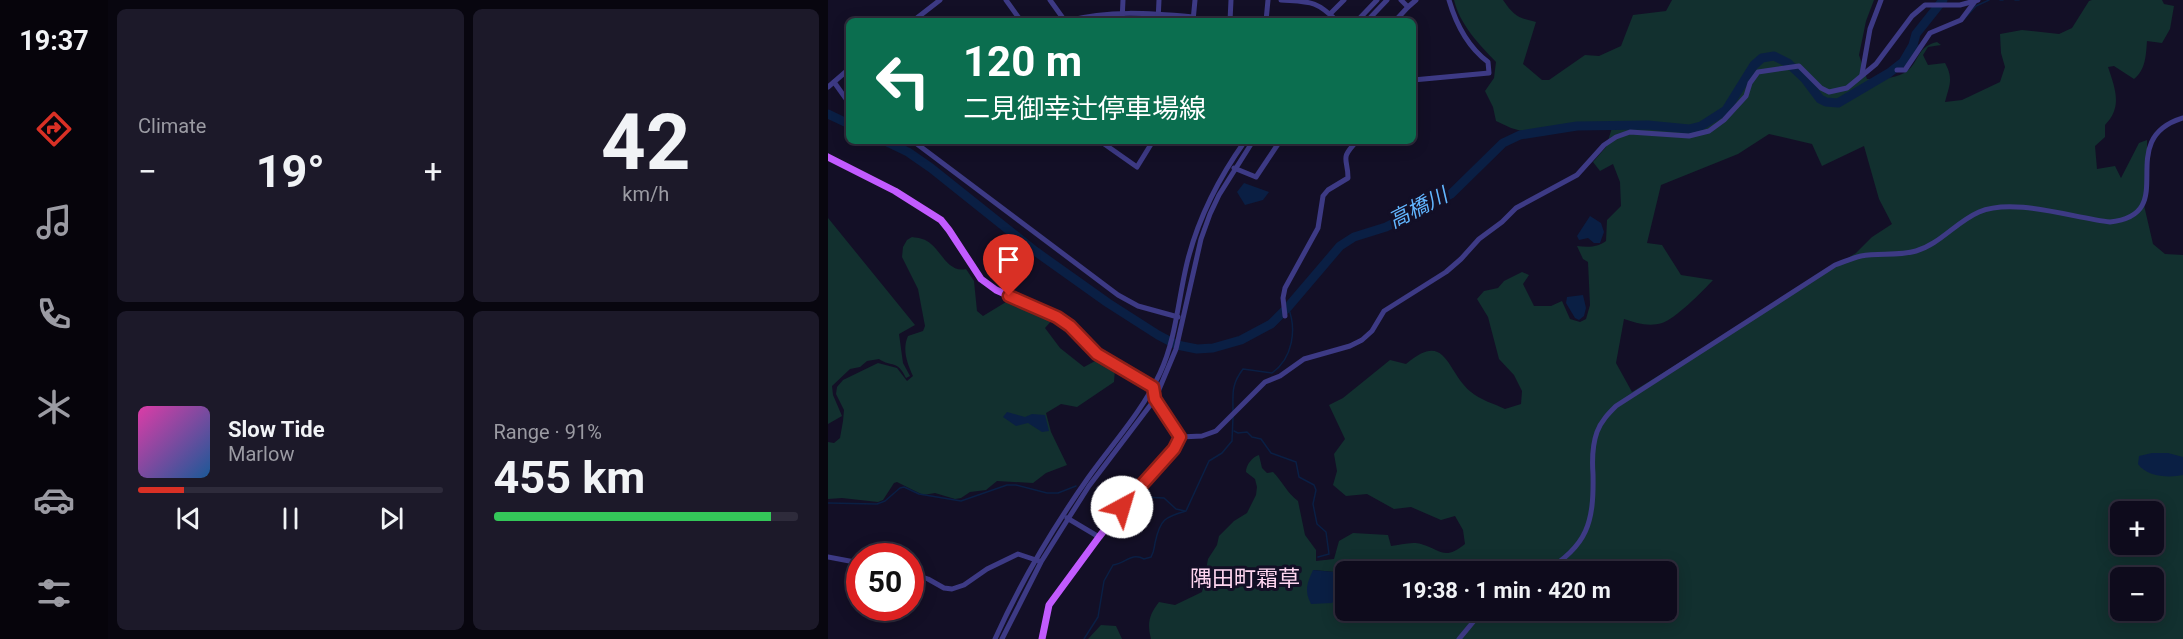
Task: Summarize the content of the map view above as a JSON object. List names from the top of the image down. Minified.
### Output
{"districts":["隅田町霜草"],"water":["高橋川"],"page":{"tabs":"19:37","tile":["Climate",["42","km/h"],["Range · 91%","455 km"]],"turn":["120 m","二見御幸辻停車場線"],"heat":["−","19°","+"],"song":["Slow Tide","Marlow"],"map_buttons":["+","−"],"limit":"50","trip":"19:38 · 1 min · 420 m"}}
